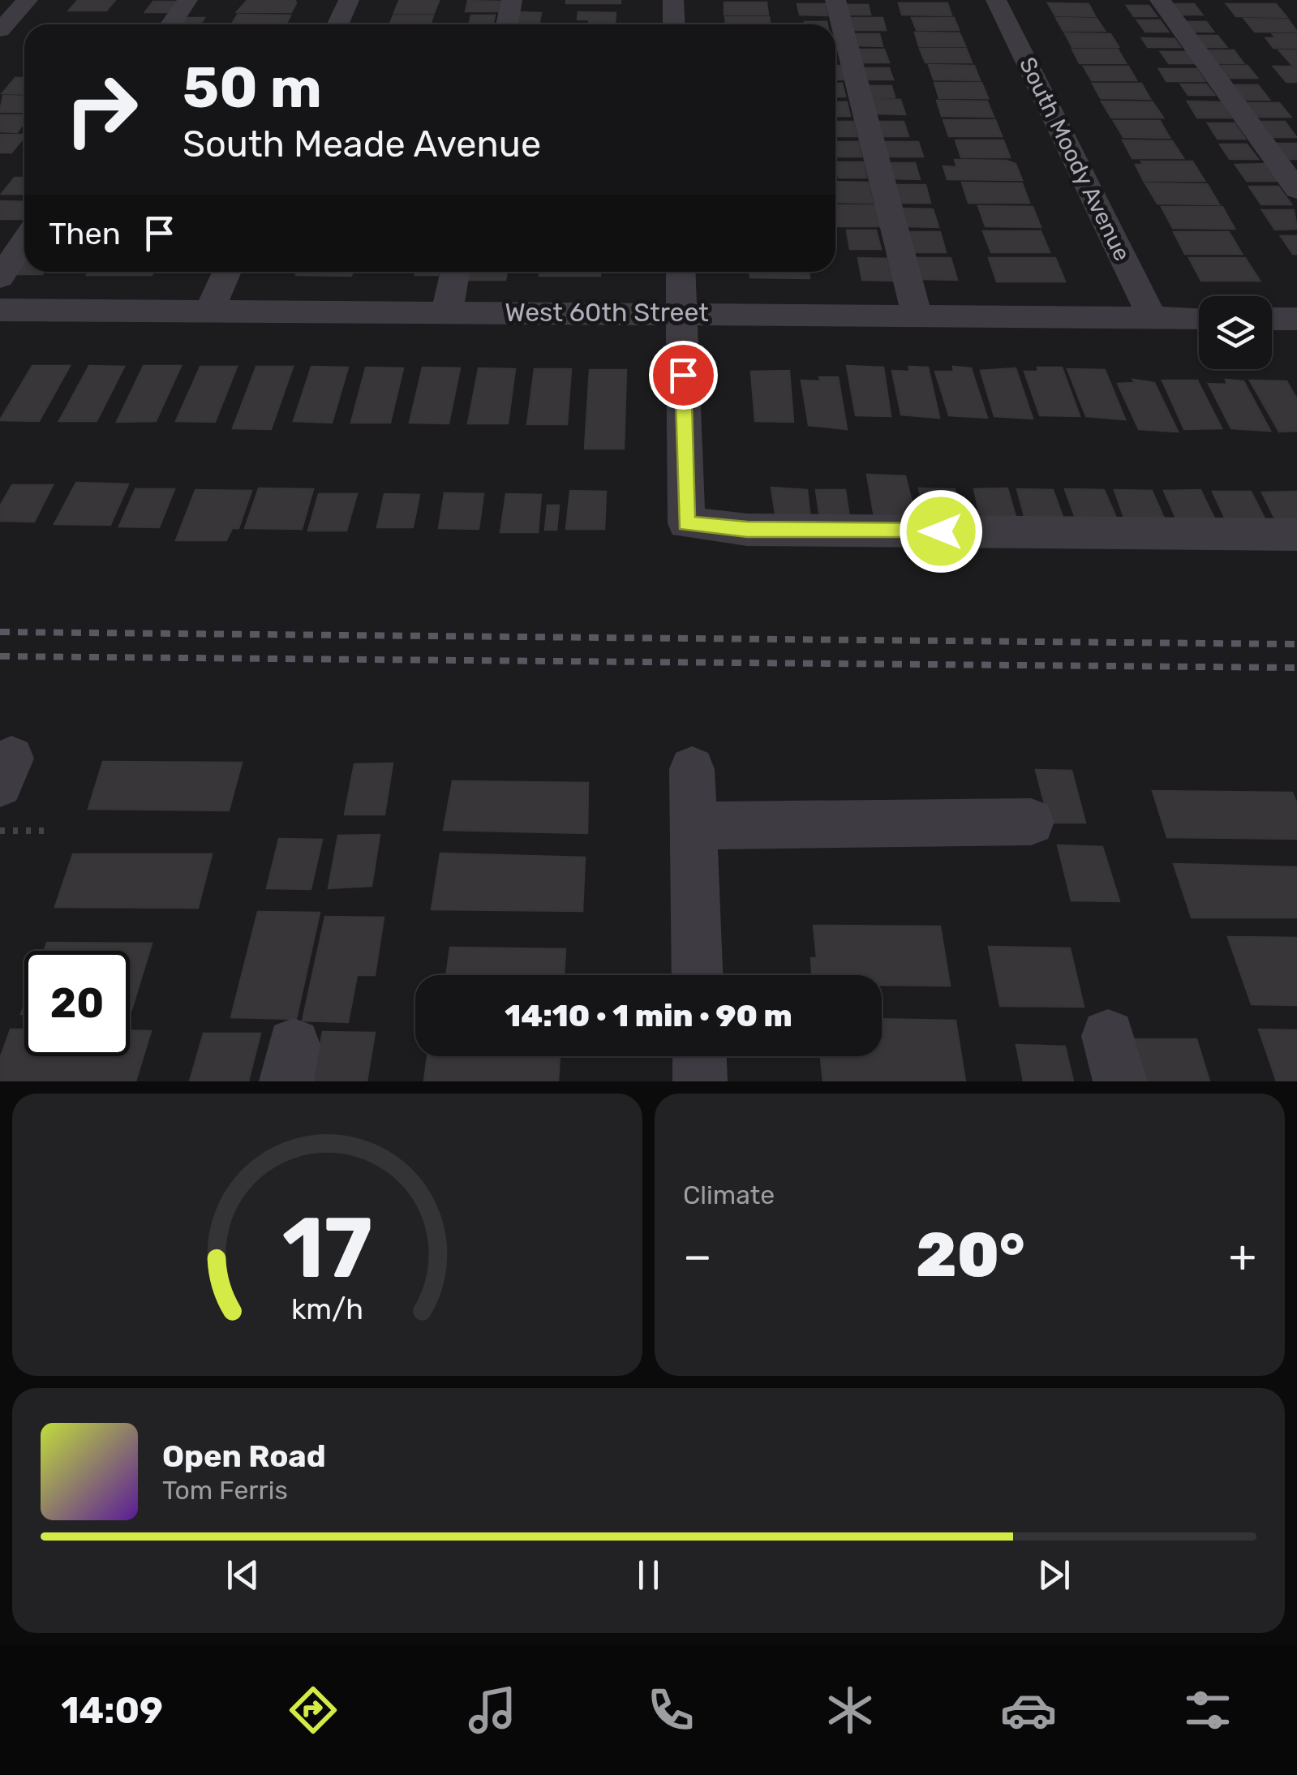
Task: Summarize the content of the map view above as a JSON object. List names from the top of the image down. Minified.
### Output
{"streets":{"street":["South Moody Avenue","West 60th Street"]},"crossings":[["South Moody Avenue","West 60th Street"]],"page":{"turn":["50 m","South Meade Avenue"],"then":"Then","limit":"20","trip":"14:10 · 1 min · 90 m","tile":"Climate","heat":["−","20°","+"],"song":["Open Road","Tom Ferris"],"tabs":"14:09","gauge":["17","km/h"]}}
